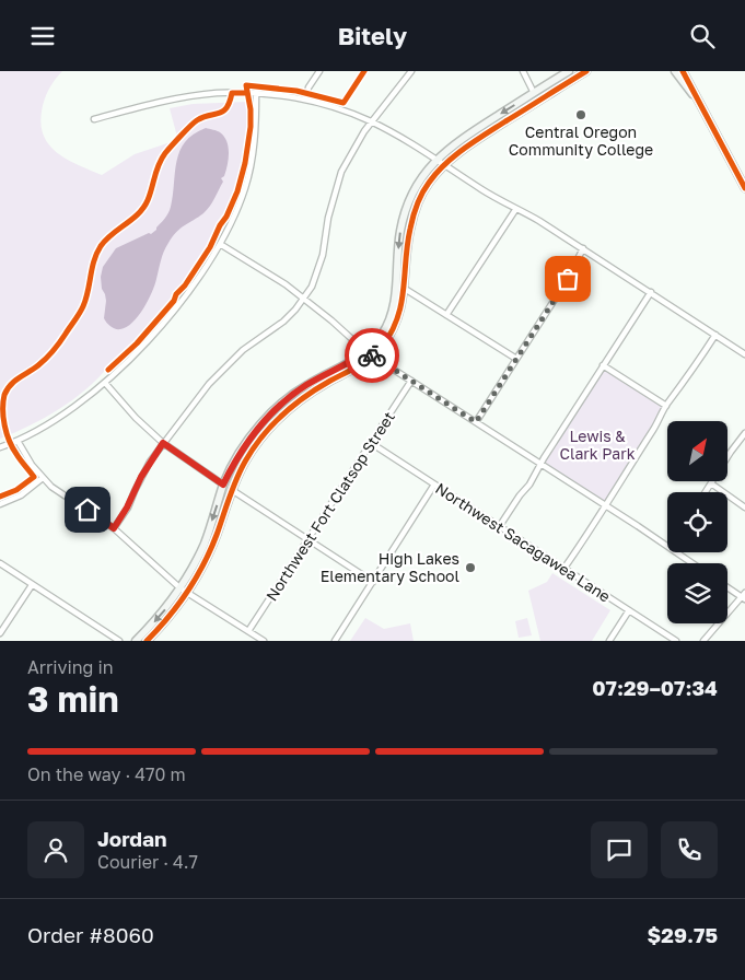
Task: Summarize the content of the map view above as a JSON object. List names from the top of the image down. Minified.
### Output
{"streets":{"street":["Northwest Fort Clatsop Street","Northwest Sacagawea Lane"]},"crossings":[["Northwest Fort Clatsop Street","Northwest Sacagawea Lane"]],"parks":["Lewis & Clark Park"],"places":["Central Oregon Community College","High Lakes Elementary School"],"north":"top right","page":{"header":"Bitely","heading":["3 min","Arriving in","07:29–07:34"],"panel":["Jordan","Courier · 4.7","Order #8060","$29.75"],"bar":"On the way · 470 m"}}
